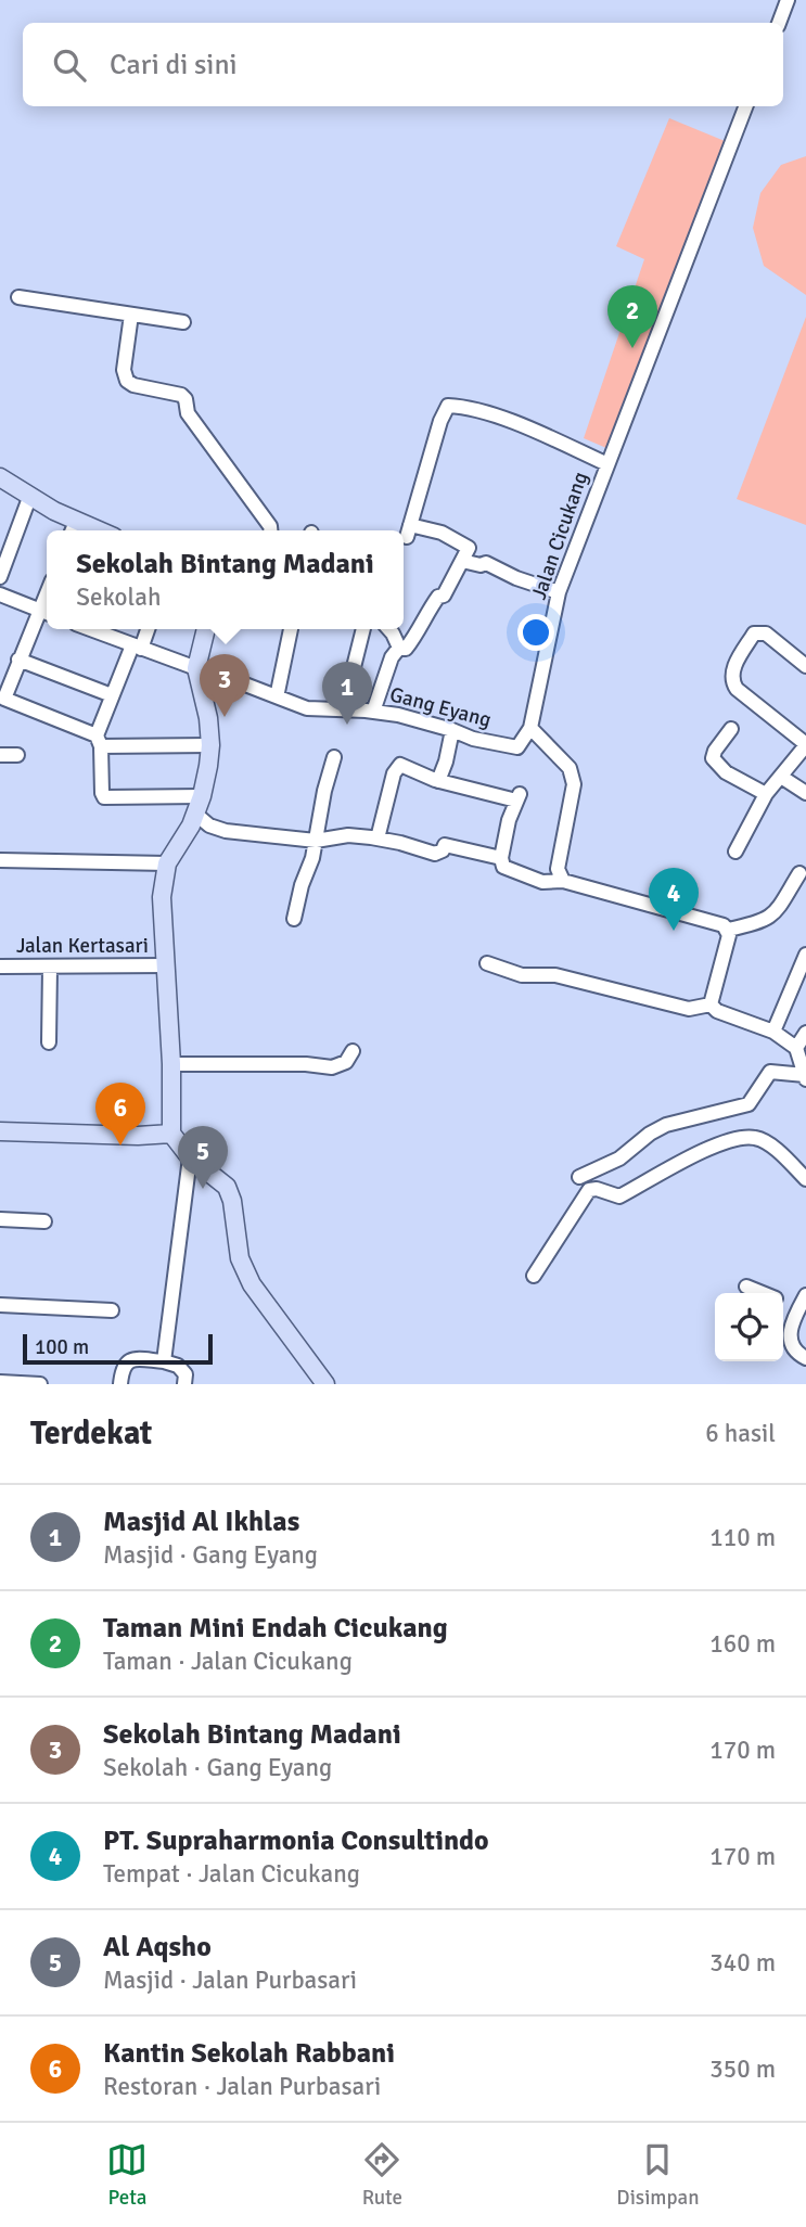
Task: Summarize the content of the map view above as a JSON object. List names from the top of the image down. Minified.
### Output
{"streets":{"street":["Jalan Cicukang","Gang Eyang","Jalan Kertasari"]},"crossings":[["Jalan Cicukang","Gang Eyang"]],"scale_bar":"100 m","page":{"search":"Cari di sini","pins":["2","3","1","4","6","5"],"popup":["Sekolah Bintang Madani","Sekolah"],"scale":"100 m","heading":["Terdekat","6 hasil"],"list":[{"mark":"1","name":"Masjid Al Ikhlas","note":"Masjid · Gang Eyang","value":"110 m"},{"mark":"2","name":"Taman Mini Endah Cicukang","note":"Taman · Jalan Cicukang","value":"160 m"},{"mark":"3","name":"Sekolah Bintang Madani","note":"Sekolah · Gang Eyang","value":"170 m"},{"mark":"4","name":"PT. Supraharmonia Consultindo","note":"Tempat · Jalan Cicukang","value":"170 m"},{"mark":"5","name":"Al Aqsho","note":"Masjid · Jalan Purbasari","value":"340 m"},{"mark":"6","name":"Kantin Sekolah Rabbani","note":"Restoran · Jalan Purbasari","value":"350 m"}],"nav":["Peta","Rute","Disimpan"]}}
